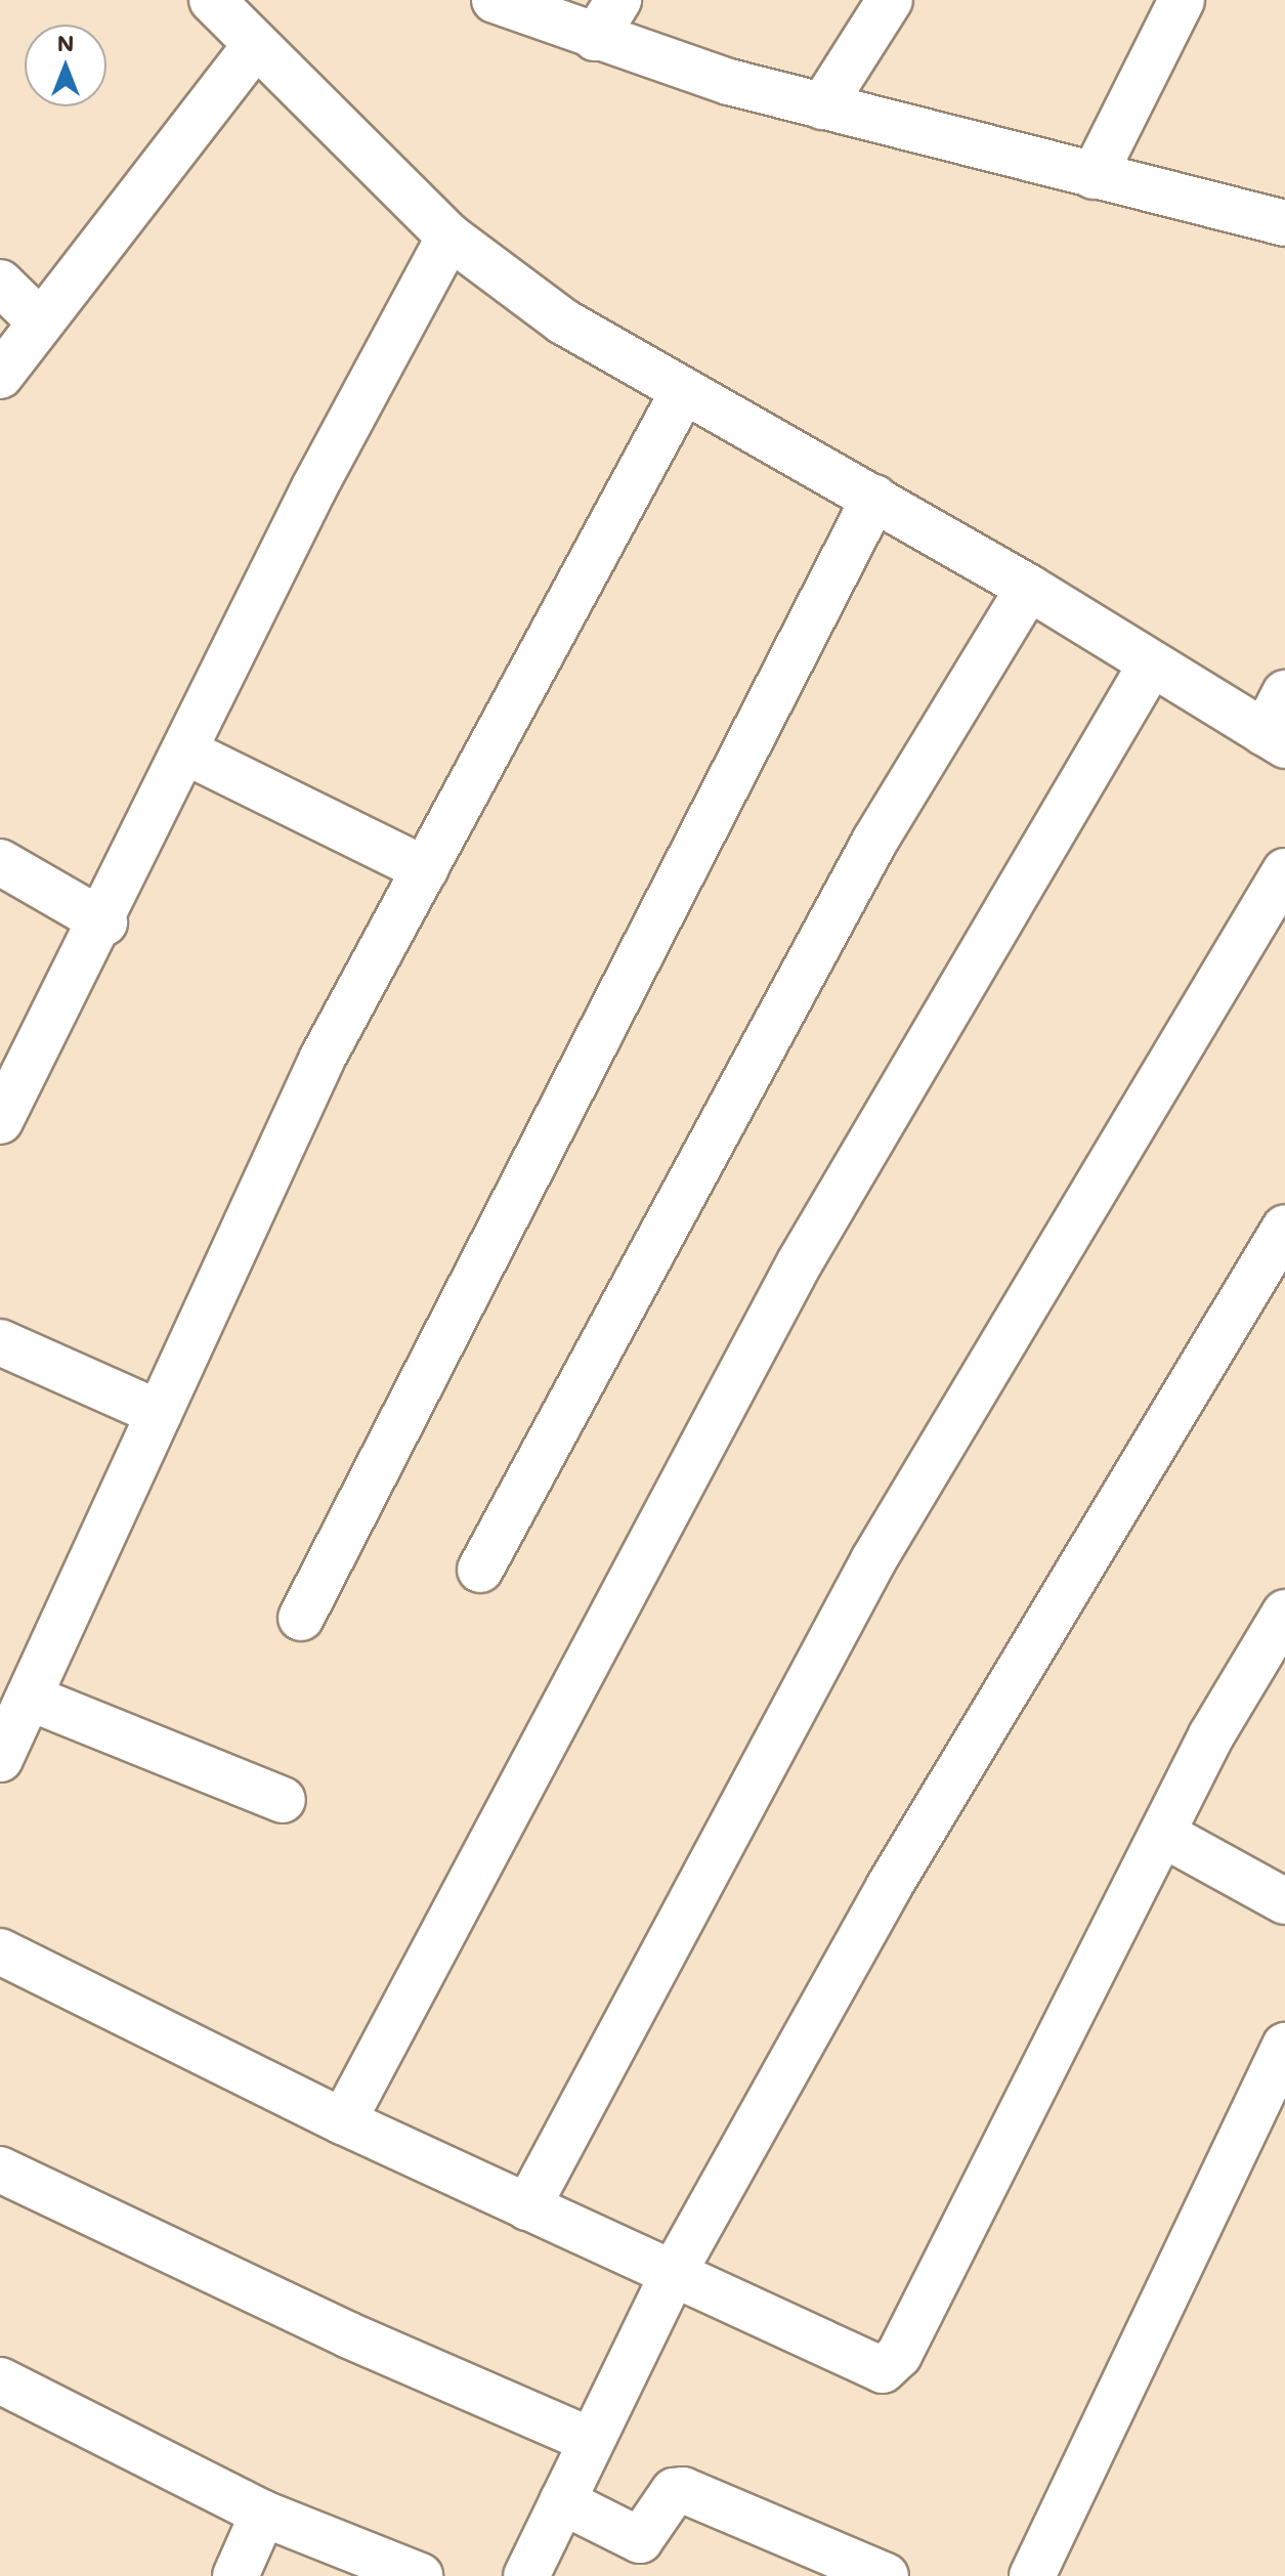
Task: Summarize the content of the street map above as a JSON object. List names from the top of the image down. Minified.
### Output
{"north":"top"}
